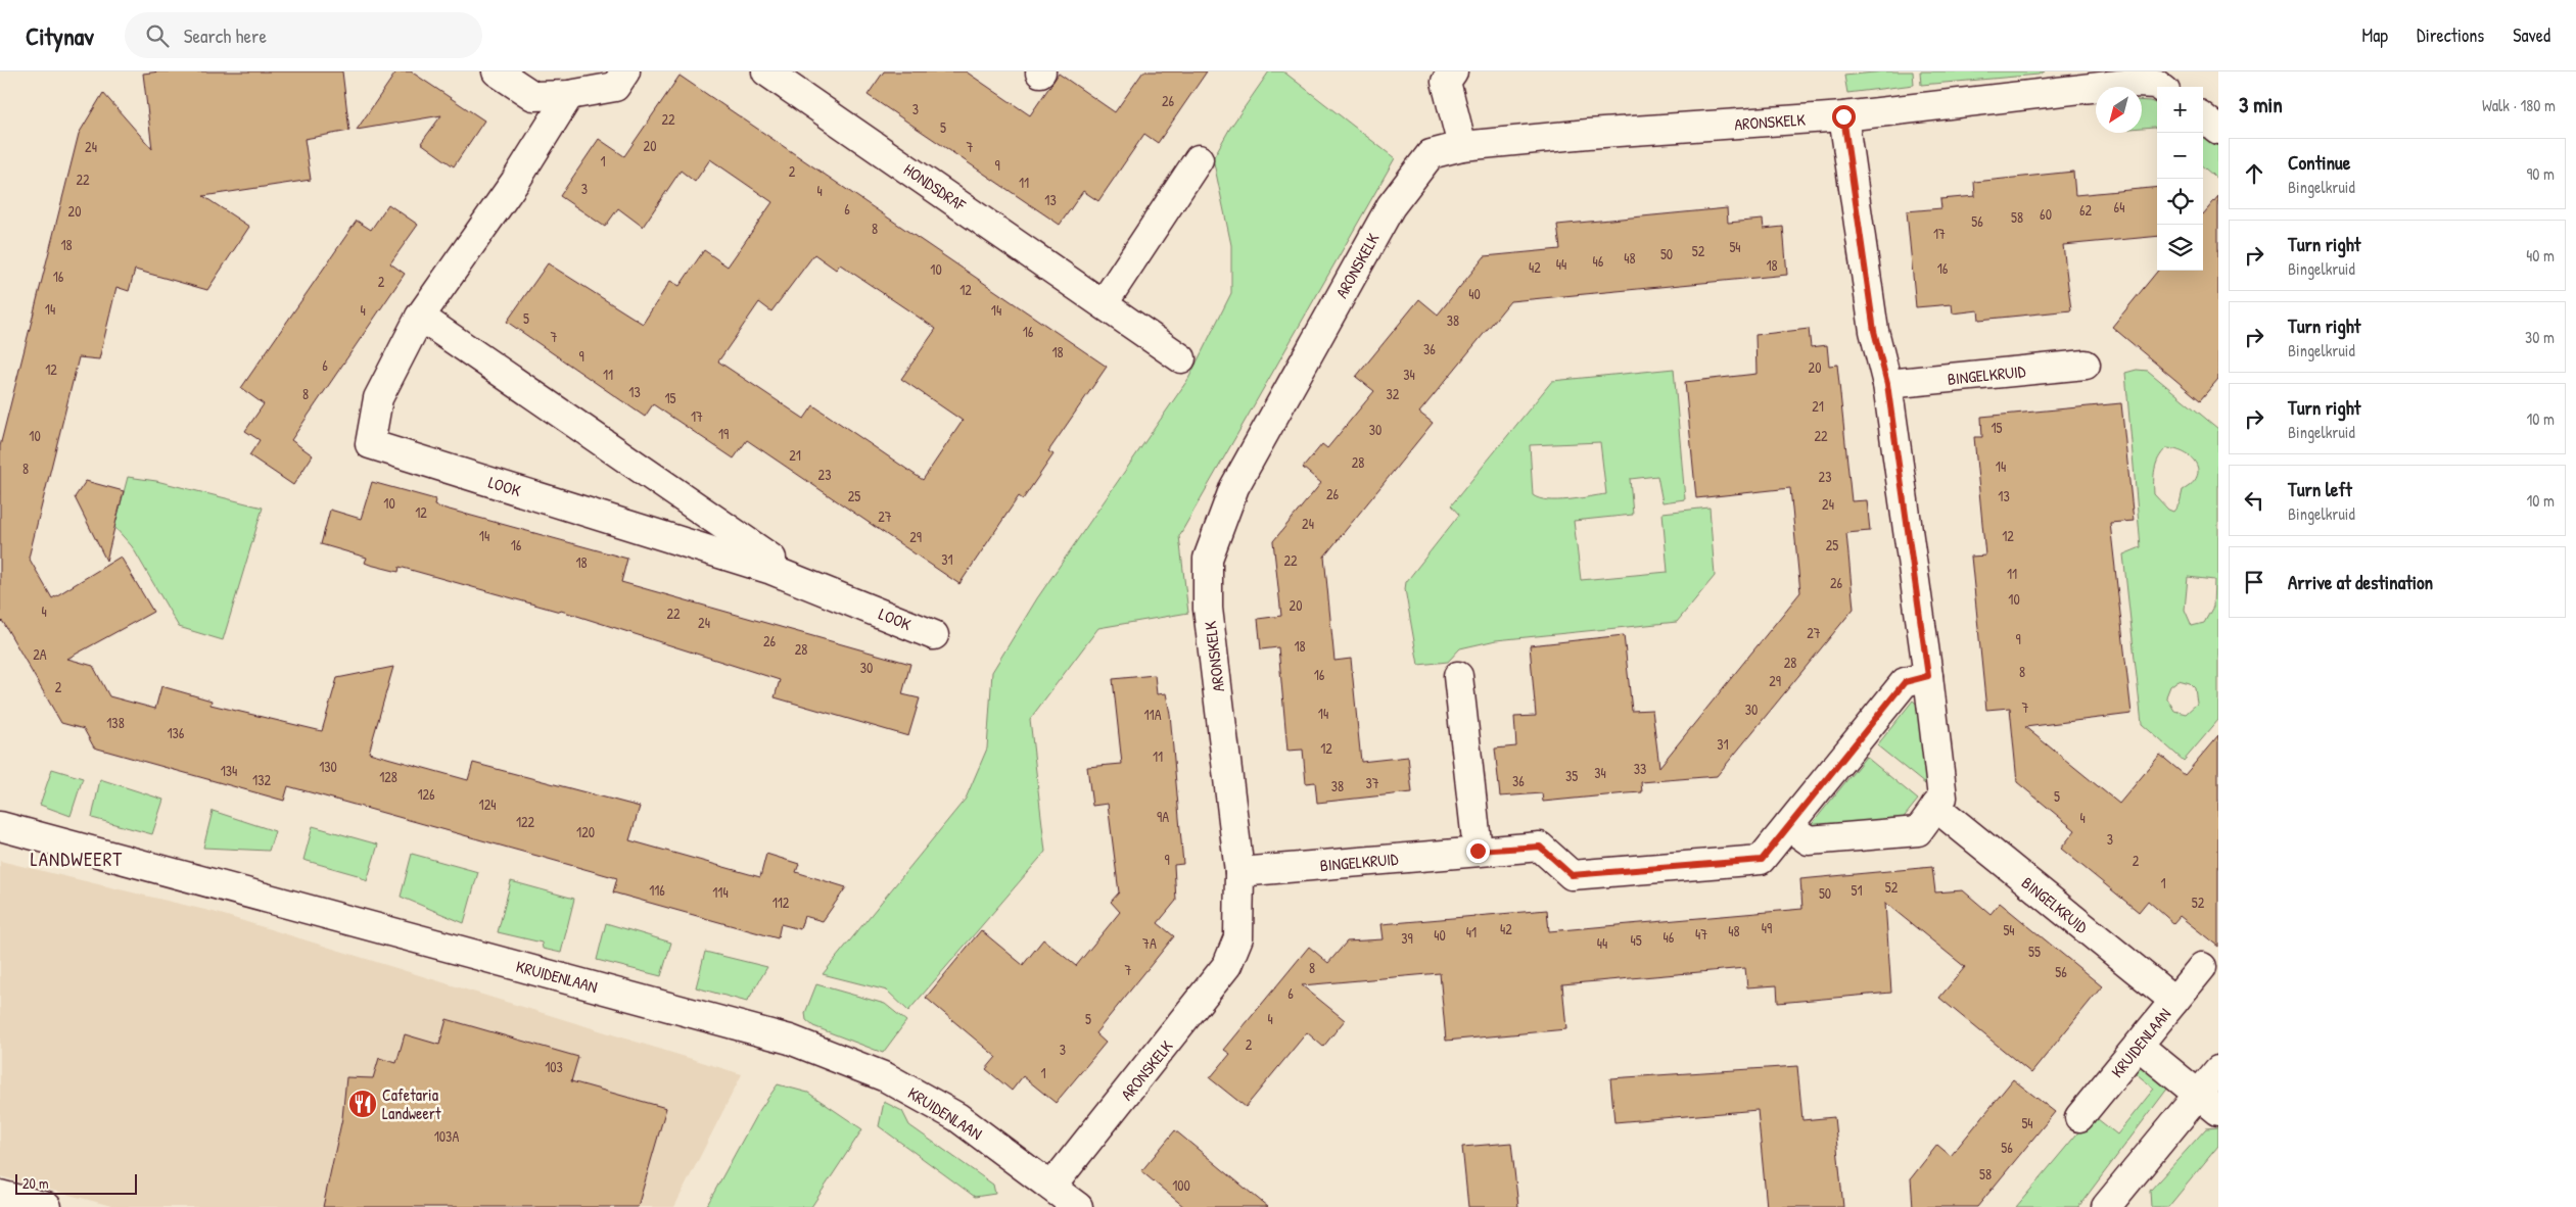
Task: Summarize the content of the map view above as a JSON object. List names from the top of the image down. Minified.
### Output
{"streets":{"street":["ARONSKELK","HONDSDRAF","BINGELKRUID","LOOK","KRUIDENLAAN"]},"crossings":[["ARONSKELK","BINGELKRUID"],["ARONSKELK","KRUIDENLAAN"],["BINGELKRUID","KRUIDENLAAN"]],"districts":["LANDWEERT"],"places":{"restaurant":["Cafetaria Landweert"]},"house_numbers":["26","3","22","5","20","24","7","1","9","2","22","11","3","4","13","64","6","62","20","60","58","56","8","17","18","54","52","50","48","46","44","18","42","16","10","16","2","12","40","14","4","14","5","38","16","7","36","18","9","6","20","12","11","34","13","8","32","15","21","17","15","30","19","10","22","21","28","14","8","23","23","26","25","13","10","24","12","27","24","14","12","29","16","25","31","22","18","11","26","10","20","4","22","24","27","9","26","18","28","2A","28","30","8","16","29","2","7","30","14","11A","138","136","31","12","11","130","33","134","34","35","128","132","36","37","38","126","5","124","9A","4","122","120","3","9","2","1","52","116","51","114","50","112","52","49","42","54","48","41","47","40","46","39","45","7A","44","55","8","7","56","6","5","4","2","3","103","1","54","103A","56","58","100"],"scale_bar":"20 m","north":"bottom left","page":{"header":"Citynav","search":"Search here","nav":["Map","Directions","Saved"],"heading":["3 min","Walk · 180 m"],"map_buttons":["+","−"],"list":[["Continue","Bingelkruid","90 m"],["Turn right","Bingelkruid","40 m"],["Turn right","Bingelkruid","30 m"],["Turn right","Bingelkruid","10 m"],["Turn left","Bingelkruid","10 m"],"Arrive at destination"],"scale":"20 m"}}
